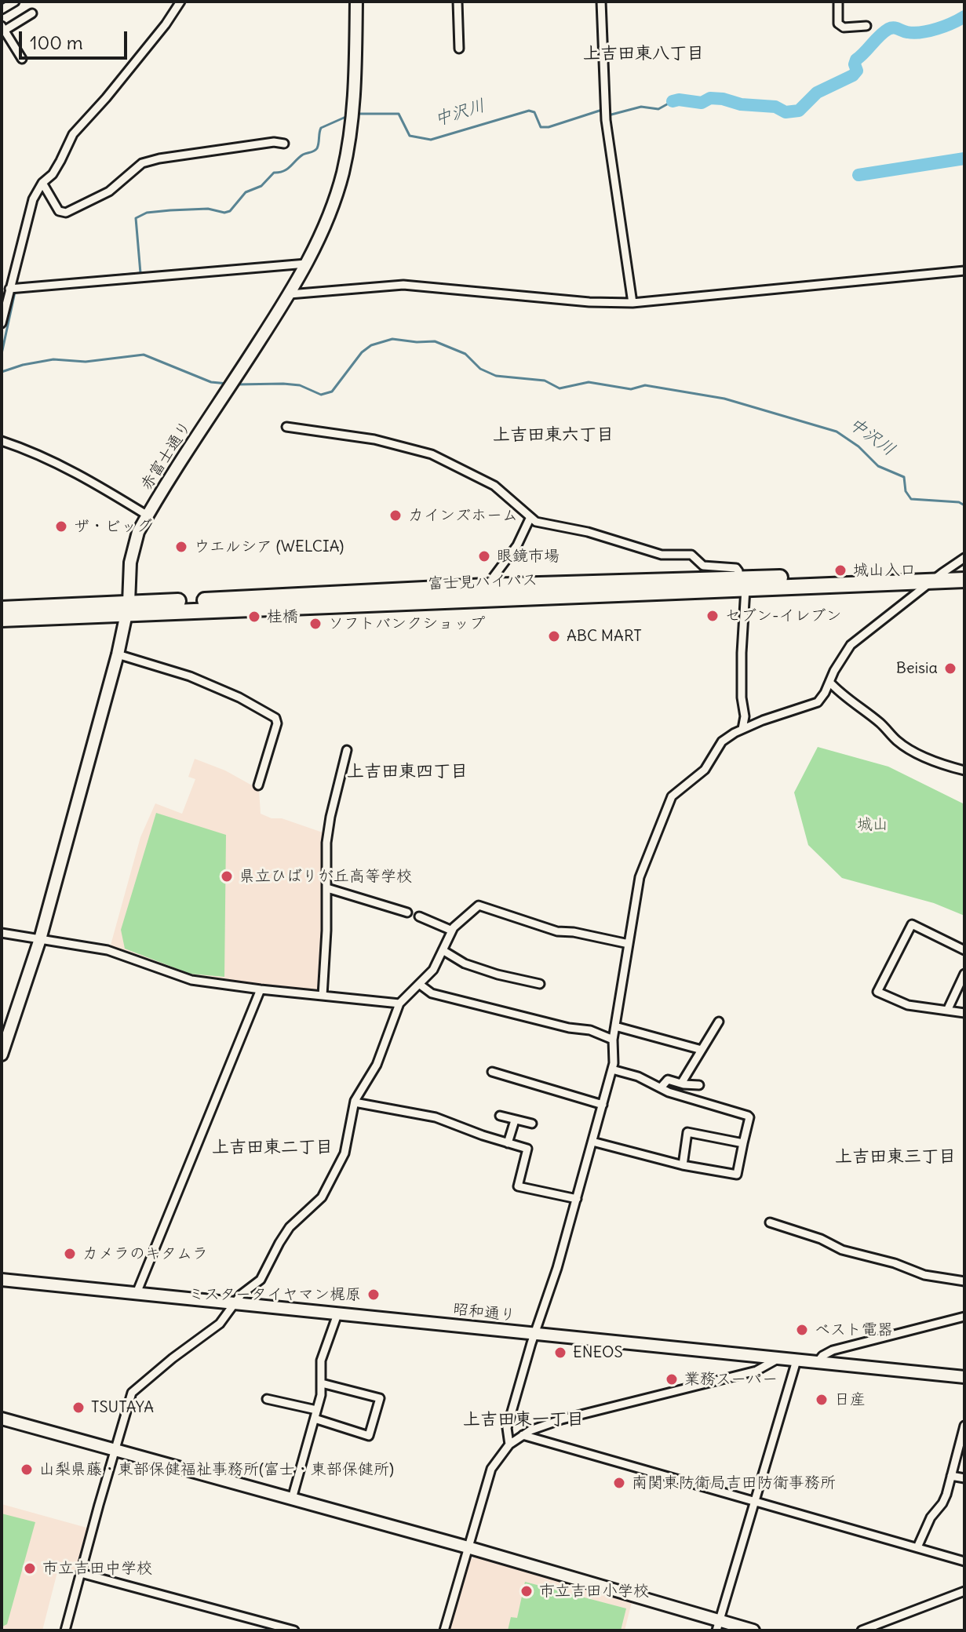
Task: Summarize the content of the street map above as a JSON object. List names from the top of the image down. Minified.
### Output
{"streets":{"highway":["富士見バイパス"],"street":["赤富士通り","昭和通り"]},"crossings":[["赤富士通り","富士見バイパス"]],"districts":["上吉田東八丁目","上吉田東六丁目","上吉田東四丁目","上吉田東二丁目","上吉田東三丁目","上吉田東一丁目"],"water":["中沢川"],"parks":["城山"],"places":["カインズホーム","ザ・ビッグ","ウエルシア (WELCIA)","眼鏡市場","城山入口","セブン-イレブン","桂橋","ソフトバンクショップ","ABC MART","Beisia","県立ひばりが丘高等学校","カメラのキタムラ","ミスタータイヤマン梶原","ベスト電器","ENEOS","業務スーパー","日産","TSUTAYA","山梨県藤・東部保健福祉事務所(富士・東部保健所)","南関東防衛局吉田防衛事務所","市立吉田中学校","市立吉田小学校"],"scale_bar":"100 m"}
